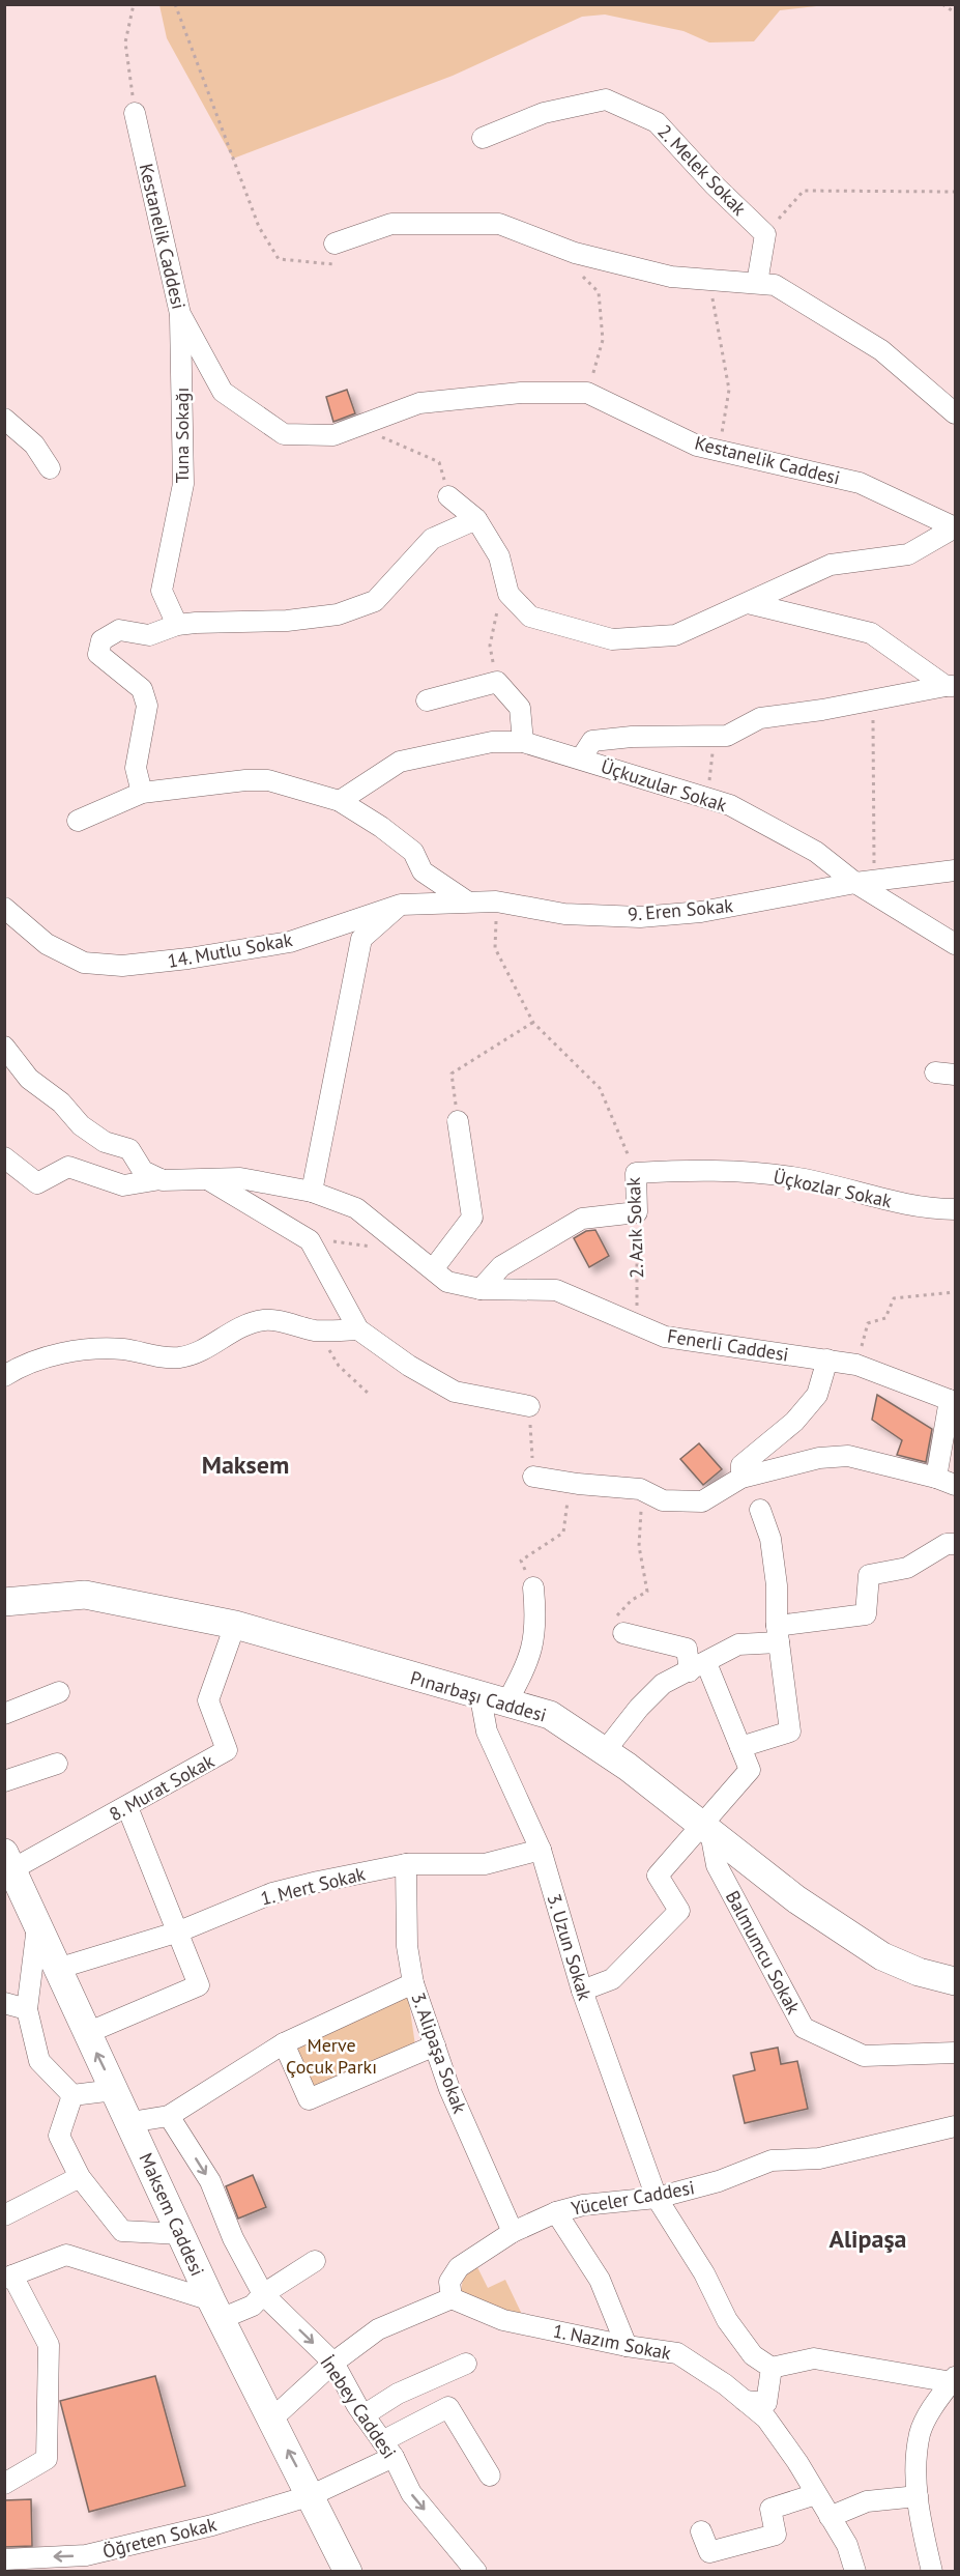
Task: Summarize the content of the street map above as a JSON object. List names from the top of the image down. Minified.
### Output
{"streets":{"main road":["Pınarbaşı Caddesi","Maksem Caddesi"],"street":["2. Melek Sokak","Kestanelik Caddesi","Tuna Sokağı","Üçkuzular Sokak","9. Eren Sokak","14. Mutlu Sokak","Üçkozlar Sokak","2. Azık Sokak","Fenerli Caddesi","8. Murat Sokak","1. Mert Sokak","3. Uzun Sokak","Balmumcu Sokak","3. Alipaşa Sokak","Yüceler Caddesi","1. Nazım Sokak","İnebey Caddesi","Öğreten Sokak"]},"crossings":[["Kestanelik Caddesi","Tuna Sokağı"],["Üçkuzular Sokak","9. Eren Sokak"],["9. Eren Sokak","14. Mutlu Sokak"],["9. Eren Sokak","2. Azık Sokak"],["Üçkozlar Sokak","2. Azık Sokak"],["2. Azık Sokak","Fenerli Caddesi"],["Pınarbaşı Caddesi","8. Murat Sokak"],["Pınarbaşı Caddesi","3. Uzun Sokak"],["Pınarbaşı Caddesi","Balmumcu Sokak"],["8. Murat Sokak","Maksem Caddesi"],["1. Mert Sokak","3. Uzun Sokak"],["1. Mert Sokak","3. Alipaşa Sokak"],["1. Mert Sokak","Maksem Caddesi"],["3. Uzun Sokak","Yüceler Caddesi"],["3. Alipaşa Sokak","Yüceler Caddesi"],["Yüceler Caddesi","1. Nazım Sokak"],["Maksem Caddesi","Öğreten Sokak"],["İnebey Caddesi","Öğreten Sokak"]],"one_way":["İnebey Caddesi","Öğreten Sokak"],"districts":["Maksem","Alipaşa"],"parks":["Merve Çocuk Parkı"]}
